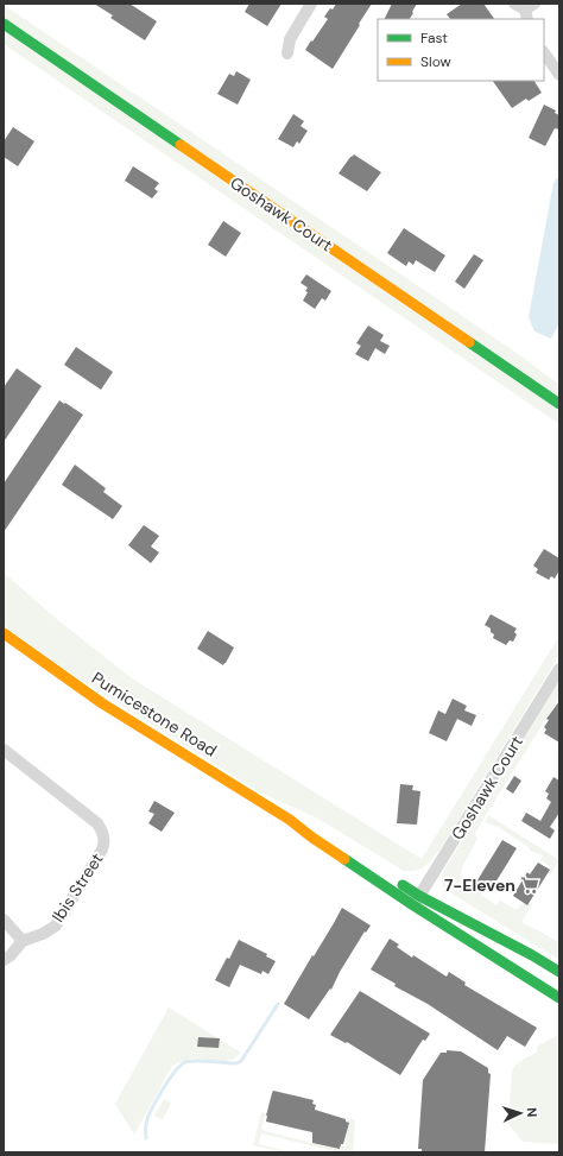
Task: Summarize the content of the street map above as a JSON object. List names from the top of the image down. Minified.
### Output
{"streets":{"main road":["Goshawk Court","Pumicestone Road"],"street":["Ibis Street"]},"crossings":[["Goshawk Court","Pumicestone Road"]],"places":{"supermarket":["7-Eleven"]},"legend":["Fast","Slow"],"north":"right"}
